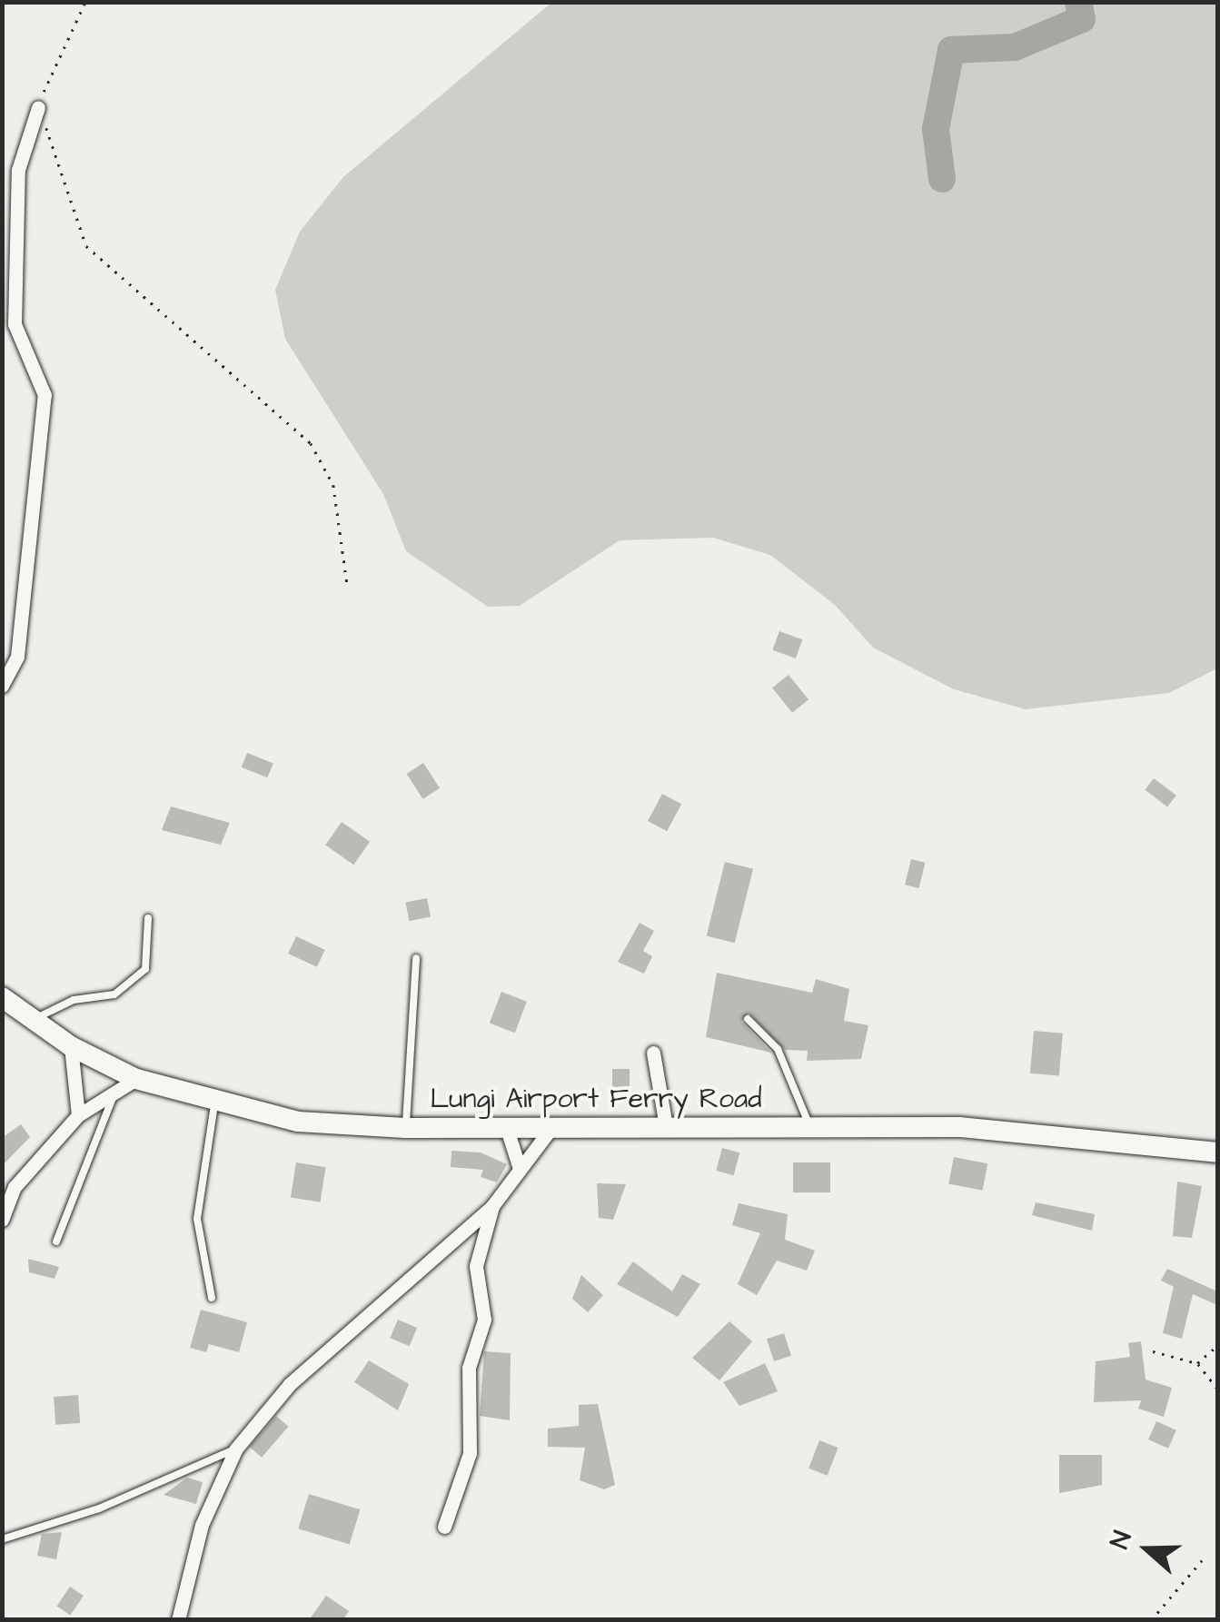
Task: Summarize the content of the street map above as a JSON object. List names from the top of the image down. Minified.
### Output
{"streets":{"main road":["Lungi Airport Ferry Road"]},"north":"left"}
